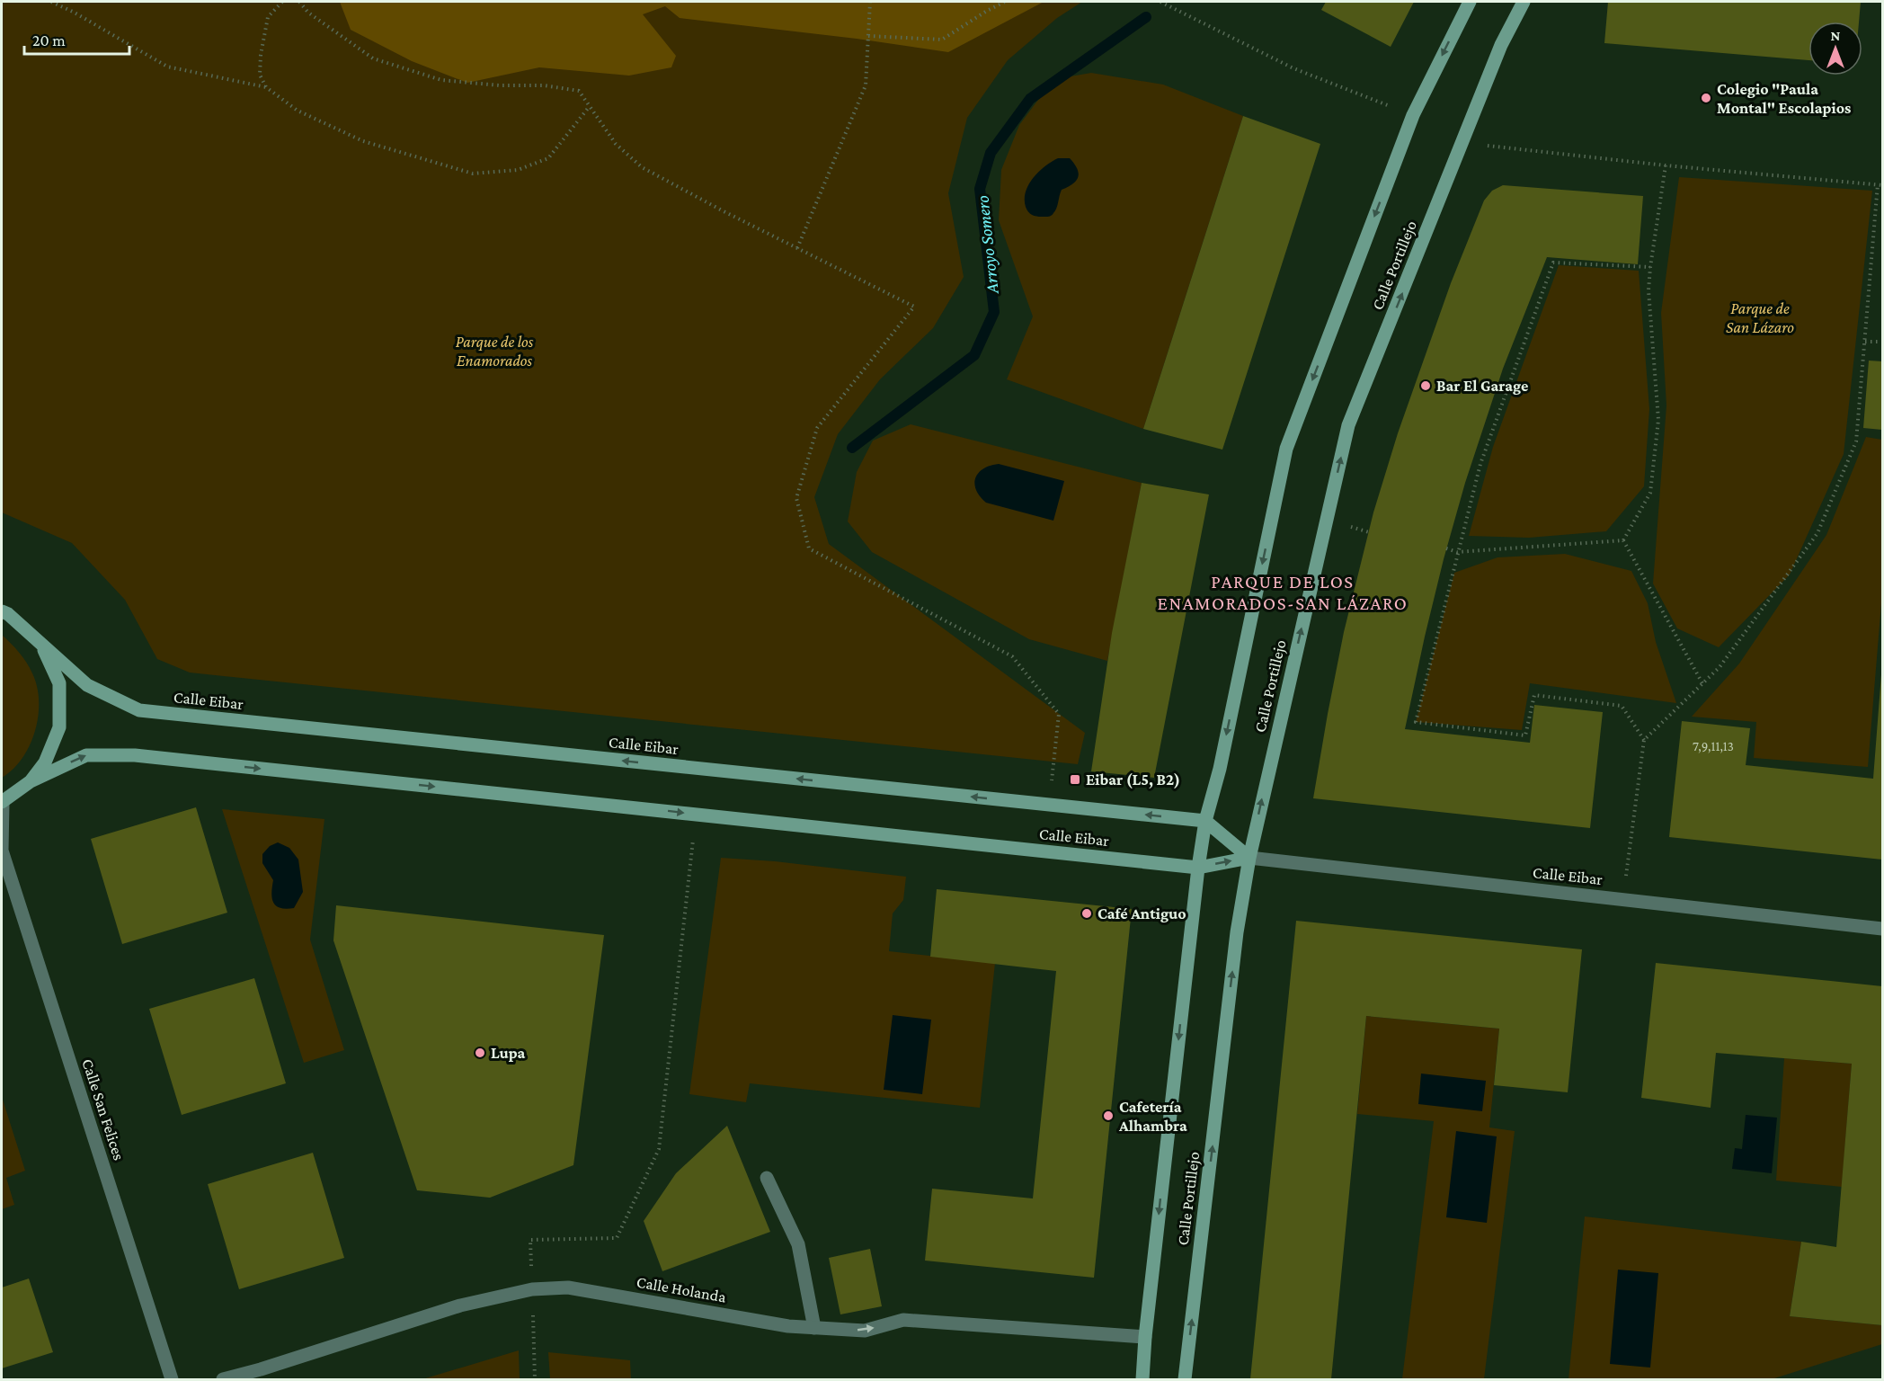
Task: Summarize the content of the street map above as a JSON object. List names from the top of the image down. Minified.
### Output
{"streets":{"main road":["Calle Portillejo","Calle Eibar"],"street":["Calle San Felices","Calle Holanda"]},"crossings":[["Calle Portillejo","Calle Eibar"],["Calle Portillejo","Calle Holanda"]],"districts":["PARQUE DE LOS ENAMORADOS-SAN LÁZARO"],"water":["Arroyo Somero"],"parks":["Parque de San Lázaro","Parque de los Enamorados"],"places":{"other":["Colegio \"Paula Montal\" Escolapios","Bar El Garage","Café Antiguo","Lupa","Cafetería Alhambra"],"transit":["Eibar (L5, B2)"]},"house_numbers":["7,9,11,13"],"scale_bar":"20 m","north":"top"}
